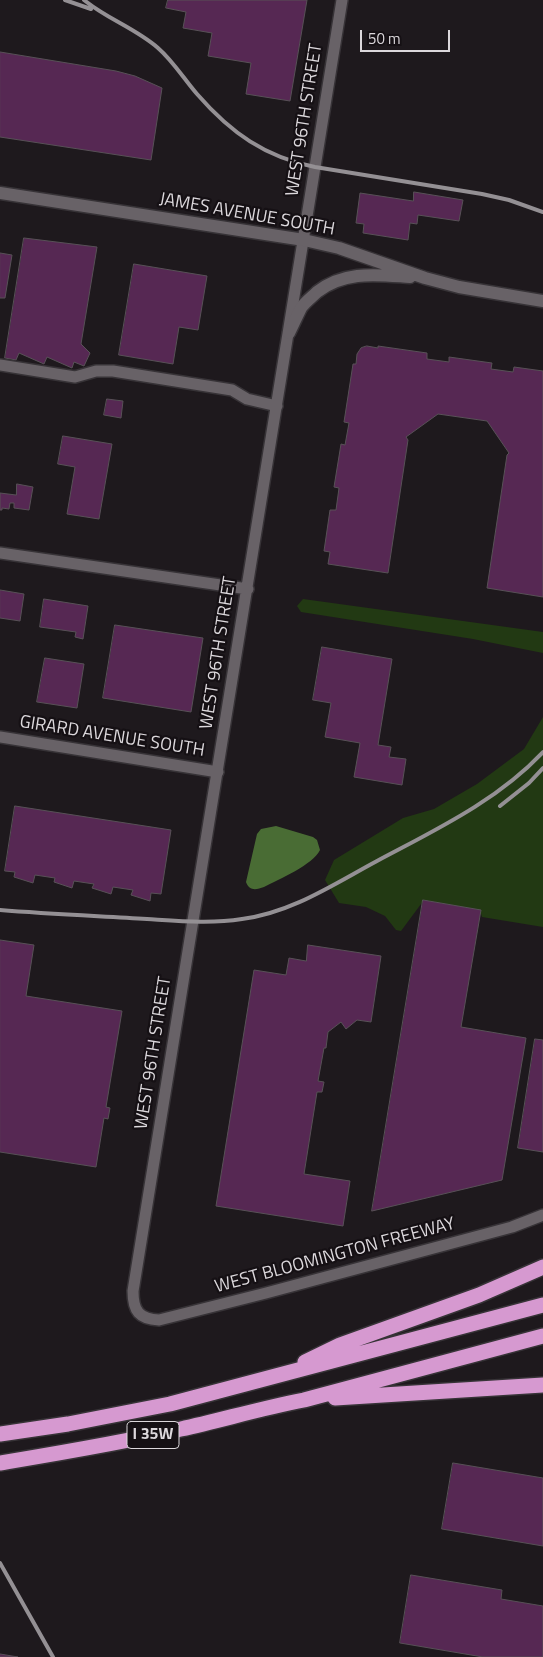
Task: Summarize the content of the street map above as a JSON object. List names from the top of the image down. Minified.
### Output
{"streets":{"highway":["I 35W"],"street":["WEST 96TH STREET","JAMES AVENUE SOUTH","GIRARD AVENUE SOUTH","WEST BLOOMINGTON FREEWAY"]},"crossings":[["WEST 96TH STREET","JAMES AVENUE SOUTH"],["WEST 96TH STREET","GIRARD AVENUE SOUTH"],["WEST 96TH STREET","WEST BLOOMINGTON FREEWAY"]],"scale_bar":"50 m"}
